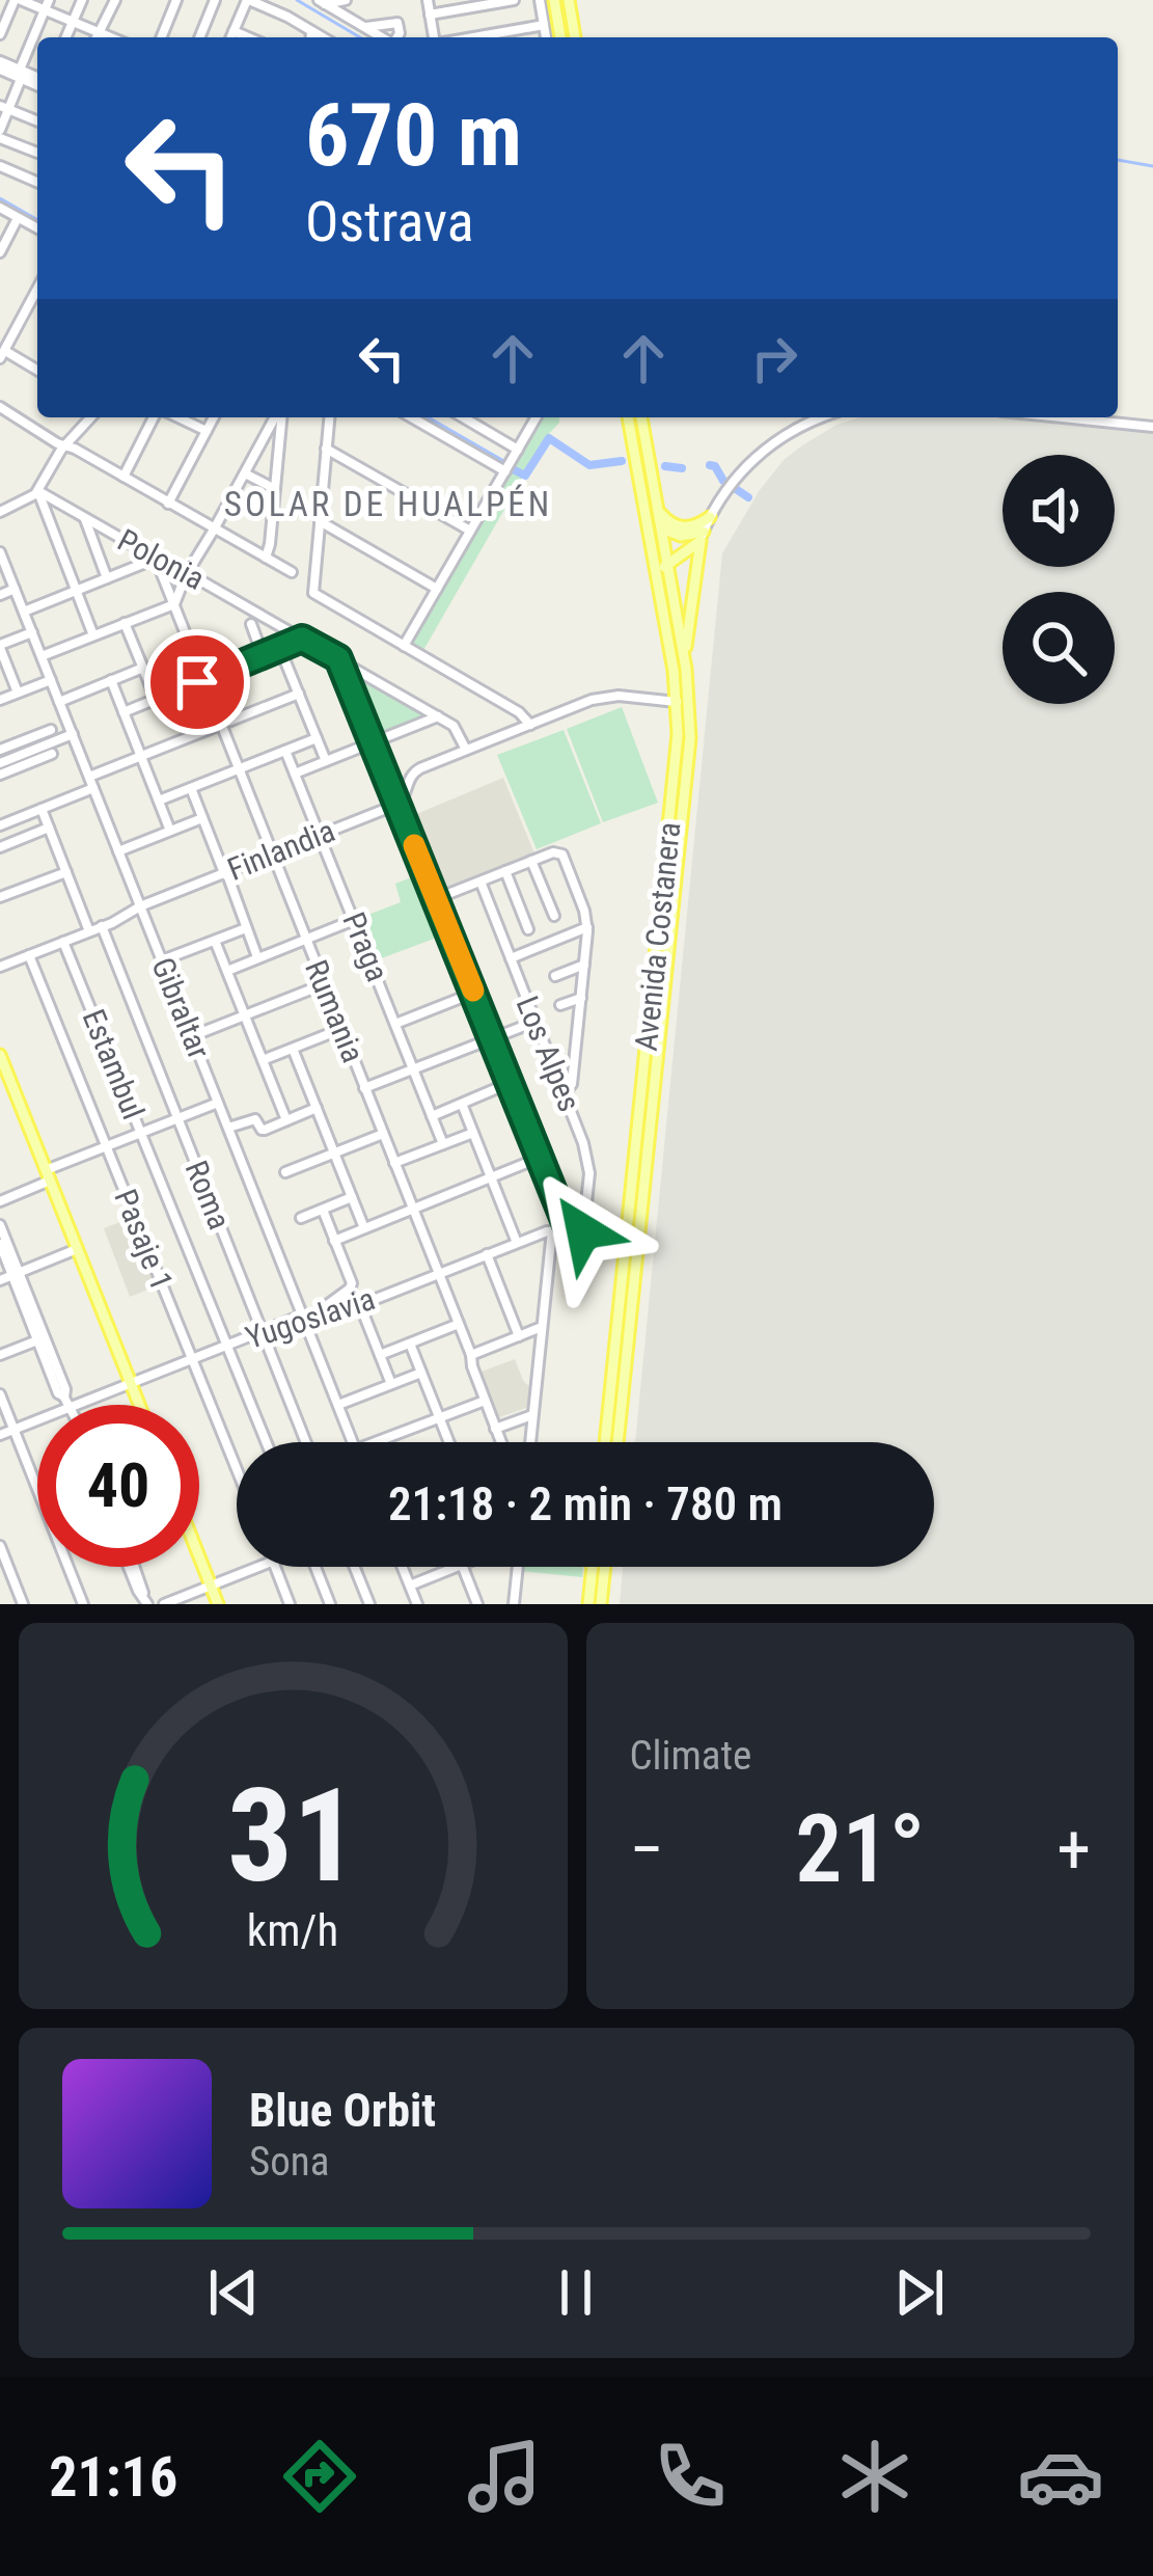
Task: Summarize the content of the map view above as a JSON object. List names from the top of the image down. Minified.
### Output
{"streets":{"main road":["Avenida Costanera"],"street":["Polonia","Finlandia","Praga","Gibraltar","Rumania","Los Alpes","Estambul","Roma","Pasaje 1","Yugoslavia"]},"crossings":[["Polonia","Finlandia"],["Polonia","Rumania"],["Finlandia","Avenida Costanera"],["Finlandia","Praga"],["Finlandia","Gibraltar"],["Finlandia","Rumania"],["Finlandia","Estambul"],["Finlandia","Roma"],["Finlandia","Pasaje 1"],["Avenida Costanera","Yugoslavia"],["Gibraltar","Yugoslavia"],["Rumania","Yugoslavia"],["Los Alpes","Yugoslavia"],["Estambul","Yugoslavia"],["Roma","Yugoslavia"],["Pasaje 1","Yugoslavia"]],"districts":["SOLAR DE HUALPÉN"],"page":{"turn":["670 m","Ostrava"],"limit":"40","trip":"21:18 · 2 min · 780 m","tile":"Climate","heat":["−","21°","+"],"song":["Blue Orbit","Sona"],"tabs":"21:16","gauge":["31","km/h"]}}
